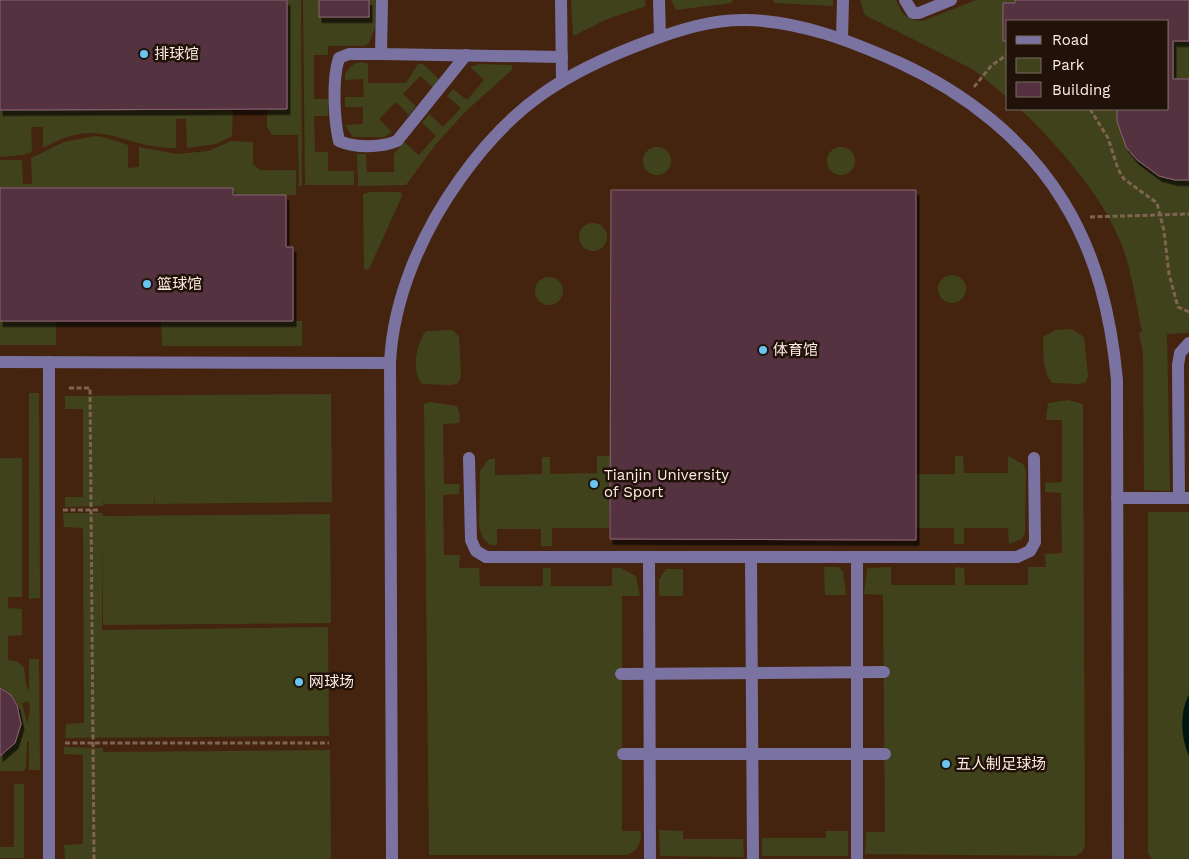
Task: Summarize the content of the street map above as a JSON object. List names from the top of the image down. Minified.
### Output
{"places":["排球馆","篮球馆","体育馆","Tianjin University of Sport","网球场","五人制足球场"],"legend":["Road","Park","Building"]}
